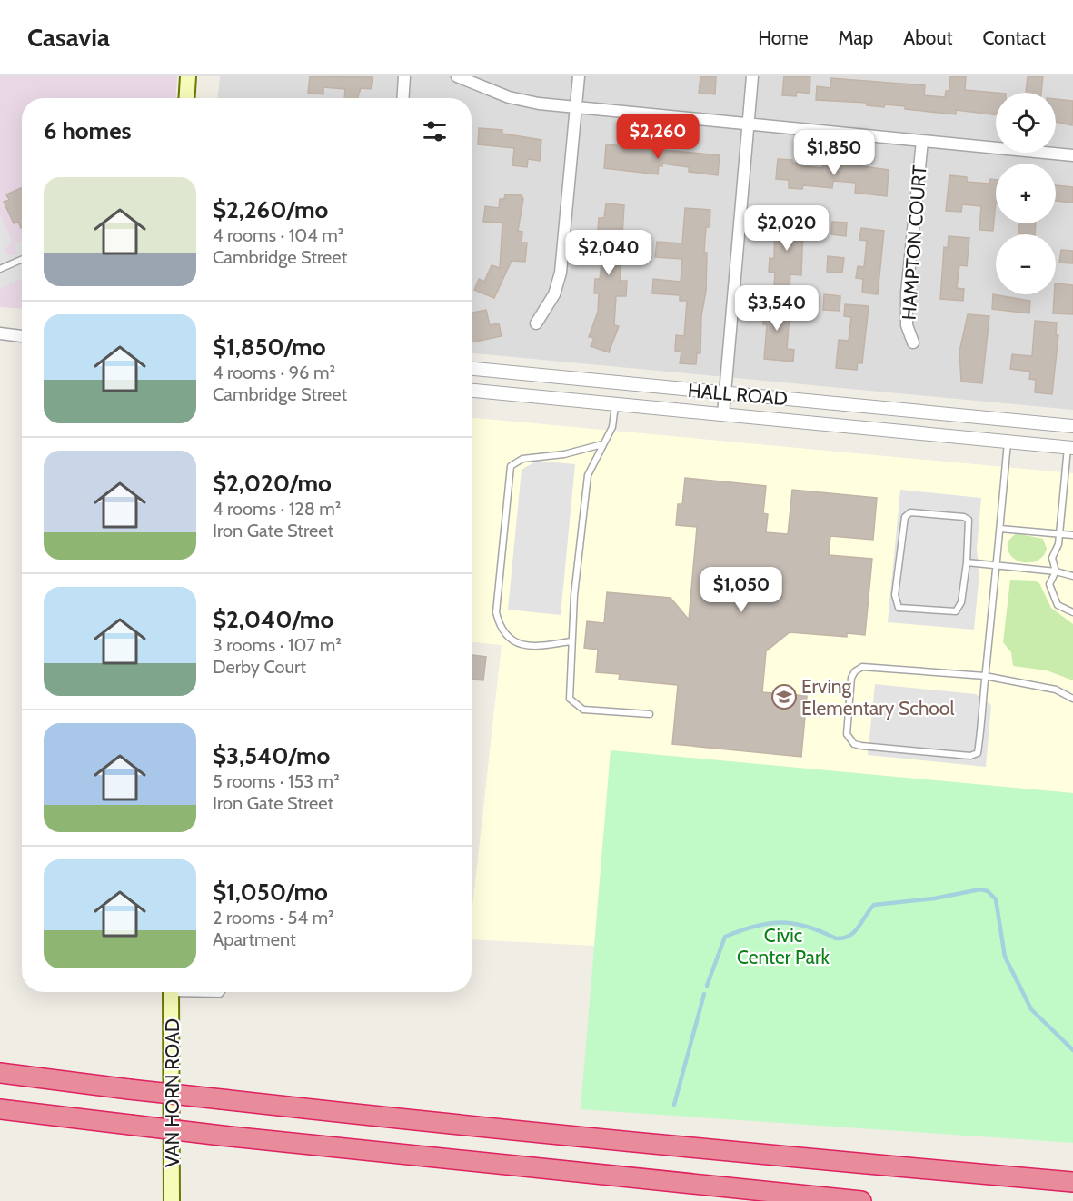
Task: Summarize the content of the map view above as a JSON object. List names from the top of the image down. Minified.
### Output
{"streets":{"main road":["VAN HORN ROAD"],"street":["HAMPTON COURT","HALL ROAD"]},"parks":["Civic Center Park"],"places":{"school or university":["Erving Elementary School"]},"page":{"header":"Casavia","nav":["Home","Map","About","Contact"],"map_buttons":["+","−"],"heading":"6 homes","price":["$2,260","$1,850","$2,020","$2,040","$3,540","$1,050"],"list":[{"name":"$2,260/mo","note":"4 rooms · 104 m² · Cambridge Street"},{"name":"$1,850/mo","note":"4 rooms · 96 m² · Cambridge Street"},{"name":"$2,020/mo","note":"4 rooms · 128 m² · Iron Gate Street"},{"name":"$2,040/mo","note":"3 rooms · 107 m² · Derby Court"},{"name":"$3,540/mo","note":"5 rooms · 153 m² · Iron Gate Street"},{"name":"$1,050/mo","note":"2 rooms · 54 m² · Apartment"}]}}
